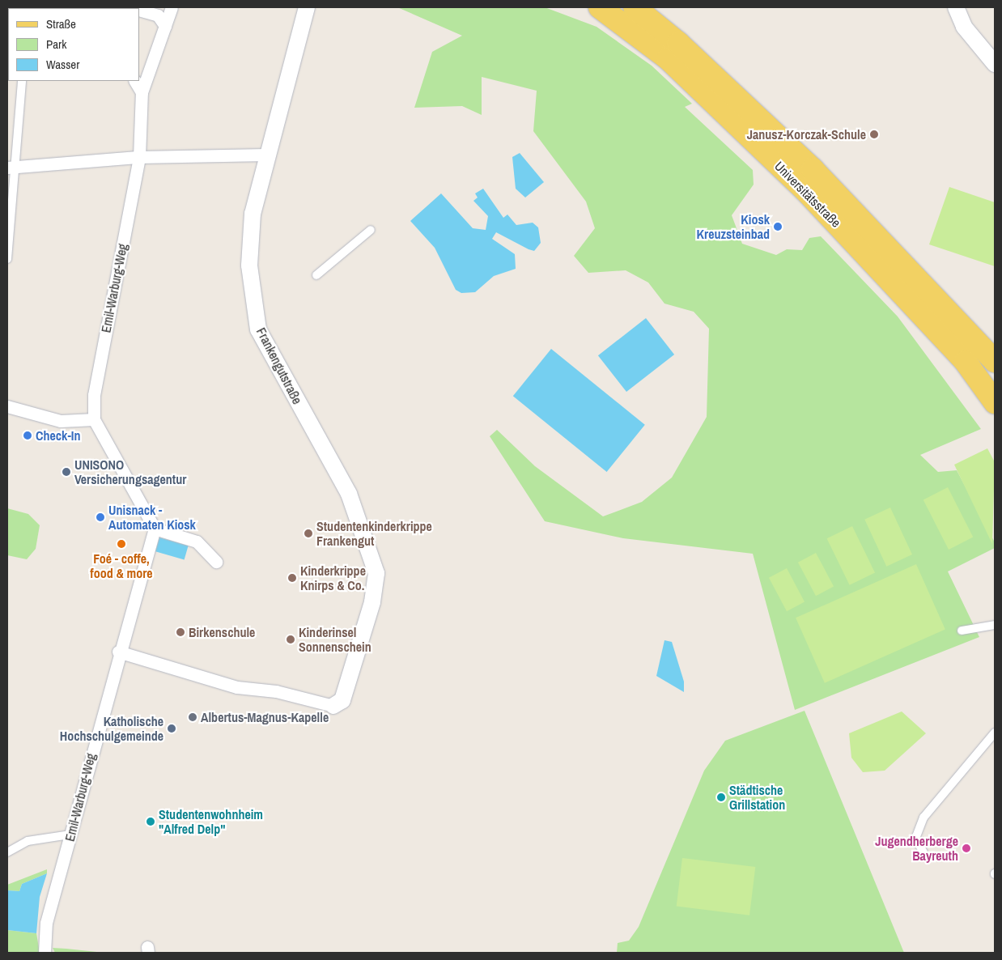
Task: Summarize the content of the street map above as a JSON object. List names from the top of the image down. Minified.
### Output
{"streets":{"main road":["Universitätsstraße"],"street":["Emil-Warburg-Weg","Frankengutstraße"]},"places":["Janusz-Korczak-Schule","Kiosk Kreuzsteinbad","Check-In","UNISONO Versicherungsagentur","Unisnack - Automaten Kiosk","Studentenkinderkrippe Frankengut","Foé - coffe, food & more","Kinderkrippe Knirps & Co.","Birkenschule","Kinderinsel Sonnenschein","Albertus-Magnus-Kapelle","Katholische Hochschulgemeinde","Städtische Grillstation","Studentenwohnheim \"Alfred Delp\"","Jugendherberge Bayreuth"],"legend":["Straße","Park","Wasser"]}
